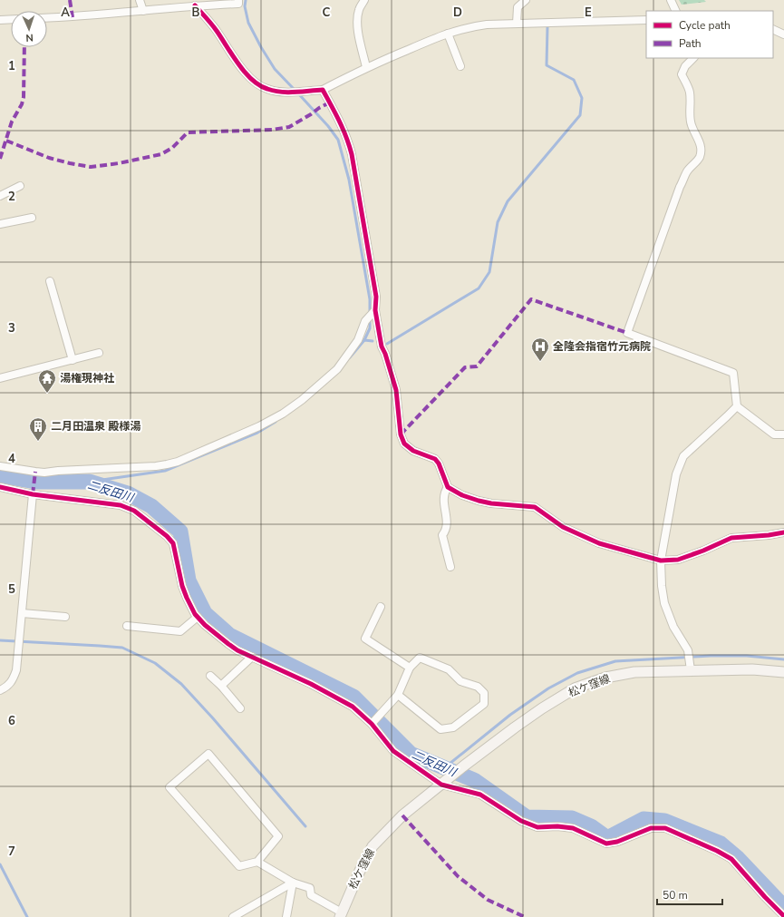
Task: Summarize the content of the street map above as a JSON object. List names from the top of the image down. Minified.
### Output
{"streets":{"street":["松ケ窪線"]},"water":["二反田川"],"places":{"hospital":["全隆会指宿竹元病院"],"temple":["湯権現神社"],"building":["二月田温泉 殿様湯"]},"legend":["Cycle path","Path"],"scale_bar":"50 m","north":"bottom","grid":{"columns":["A","B","C","D","E"],"rows":["1","2","3","4","5","6","7"]}}
